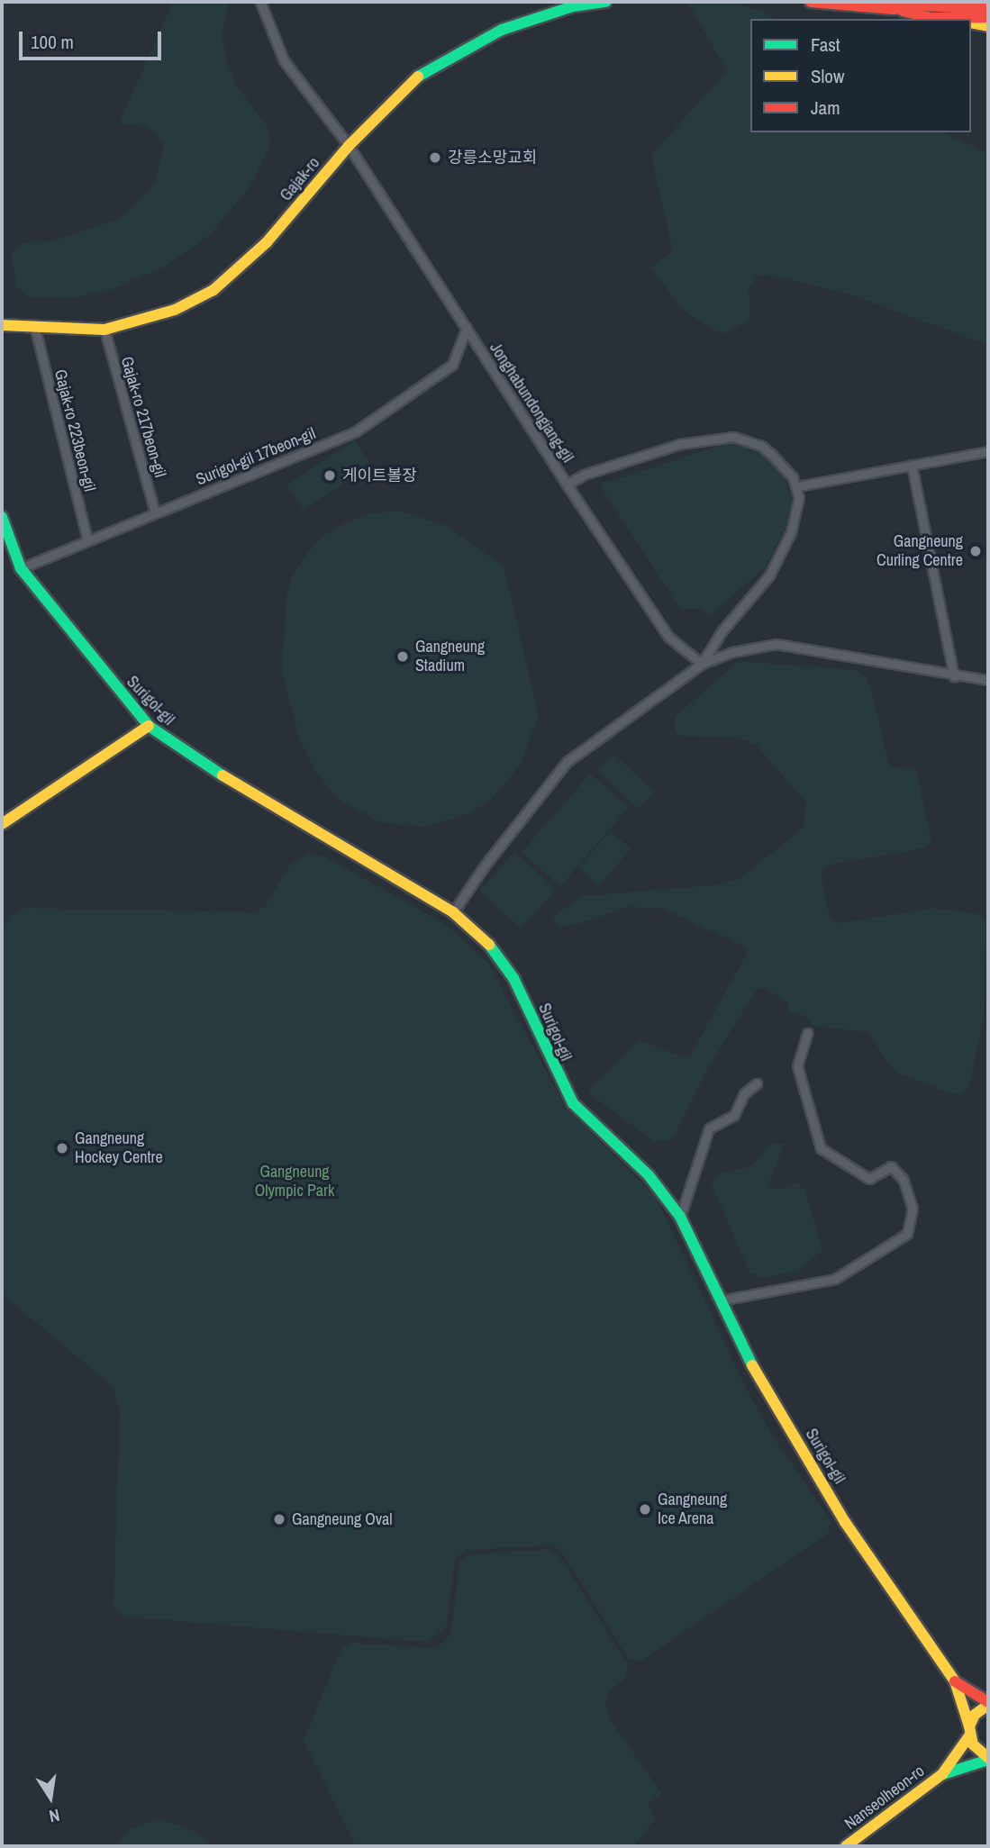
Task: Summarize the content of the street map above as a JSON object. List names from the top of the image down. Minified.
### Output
{"streets":{"street":["Gajak-ro","Jonghabundongjang-gil","Gajak-ro 217beon-gil","Gajak-ro 223beon-gil","Surigol-gil 17beon-gil","Surigol-gil","Nanseolheon-ro"]},"crossings":[["Gajak-ro","Jonghabundongjang-gil"],["Gajak-ro","Gajak-ro 217beon-gil"],["Gajak-ro","Gajak-ro 223beon-gil"],["Jonghabundongjang-gil","Surigol-gil 17beon-gil"],["Gajak-ro 217beon-gil","Surigol-gil 17beon-gil"],["Gajak-ro 223beon-gil","Surigol-gil 17beon-gil"],["Surigol-gil 17beon-gil","Surigol-gil"],["Surigol-gil","Nanseolheon-ro"]],"parks":["Gangneung Olympic Park"],"places":["강릉소망교회","게이트볼장","Gangneung Curling Centre","Gangneung Stadium","Gangneung Hockey Centre","Gangneung Ice Arena","Gangneung Oval"],"legend":["Fast","Slow","Jam"],"scale_bar":"100 m","north":"bottom"}
